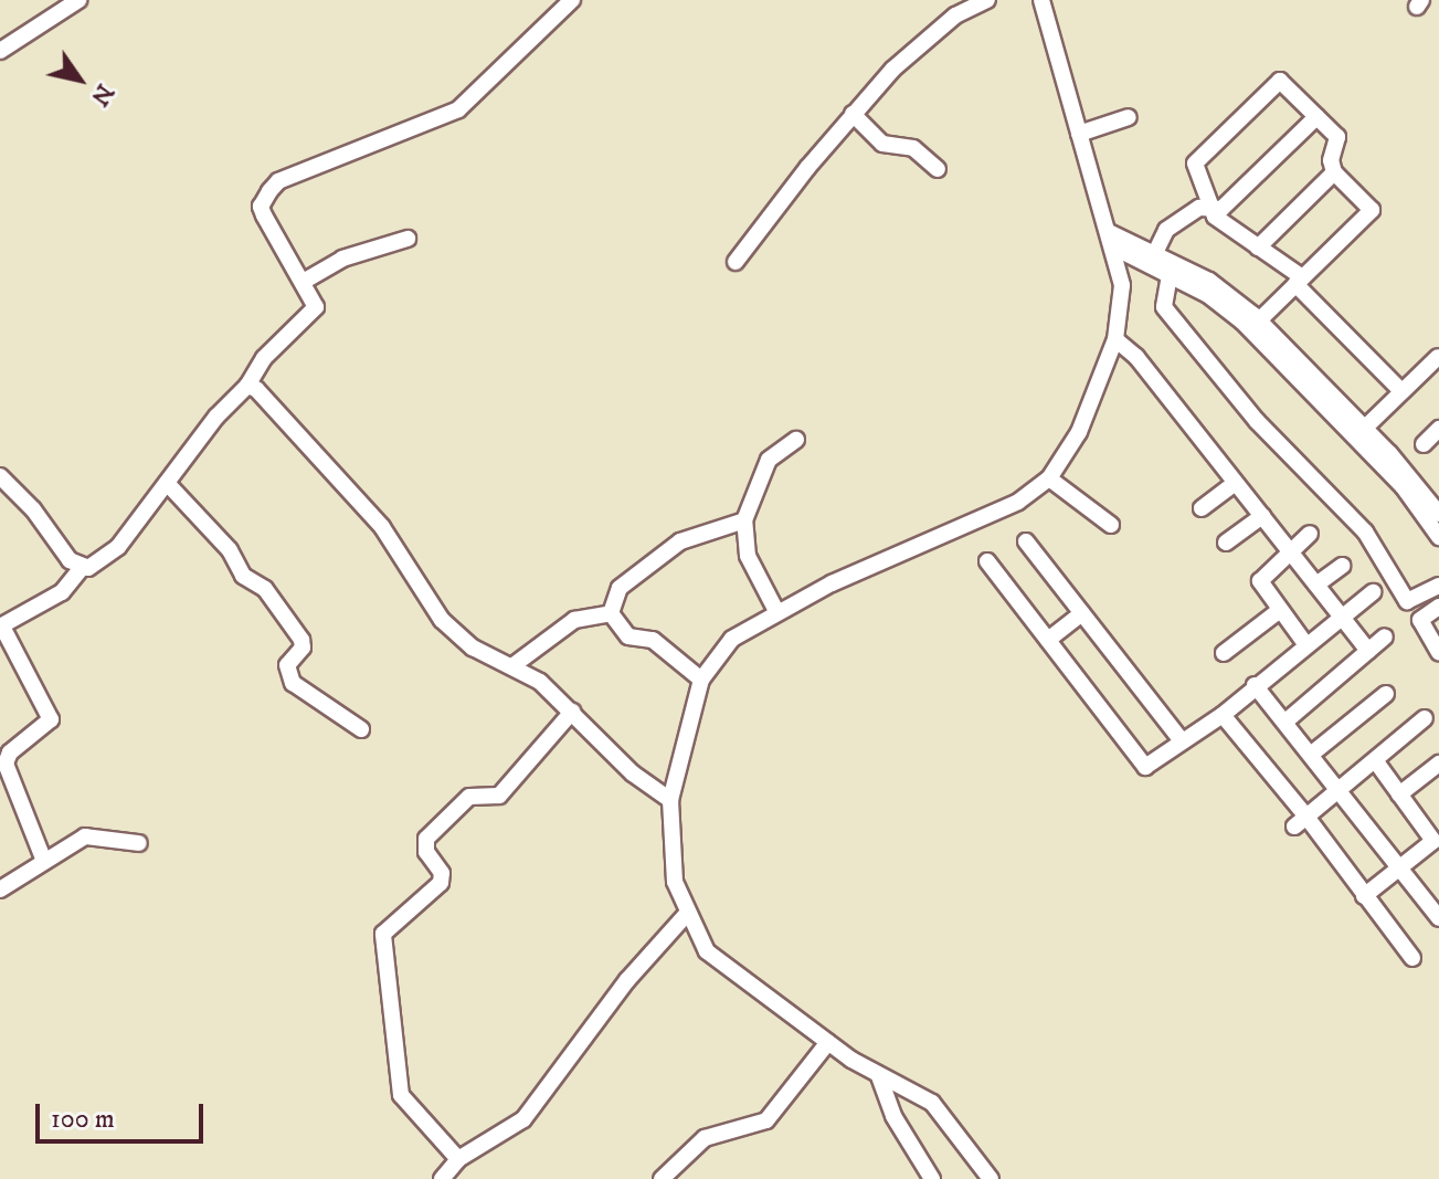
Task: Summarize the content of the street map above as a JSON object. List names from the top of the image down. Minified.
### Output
{"scale_bar":"100 m","north":"bottom right"}
